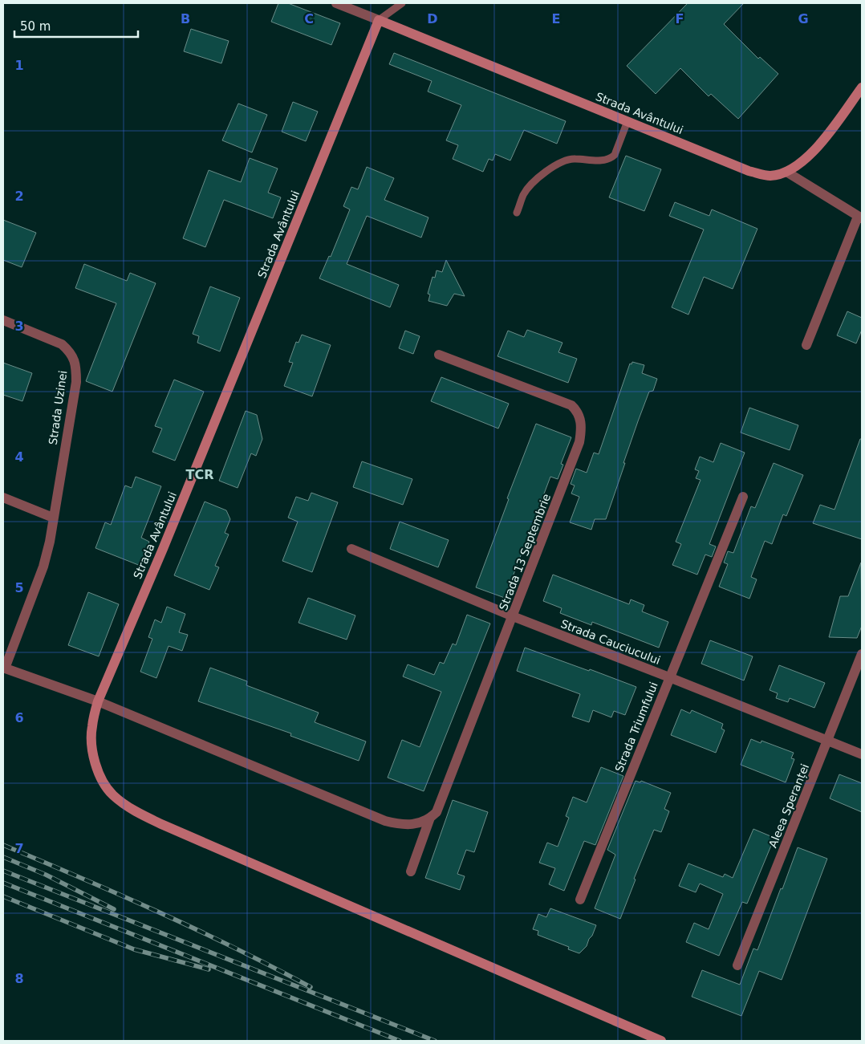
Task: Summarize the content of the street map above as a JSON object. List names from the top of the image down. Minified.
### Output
{"streets":{"main road":["Strada Avântului"],"street":["Strada Uzinei","Strada 13 Septembrie","Strada Cauciucului","Strada Triumfului","Aleea Speranței"]},"crossings":[["Strada Avântului","Strada Uzinei"],["Strada 13 Septembrie","Strada Cauciucului"],["Strada Cauciucului","Strada Triumfului"],["Strada Cauciucului","Aleea Speranței"]],"districts":["TCR"],"scale_bar":"50 m","grid":{"columns":["B","C","D","E","F","G"],"rows":["1","2","3","4","5","6","7","8"]}}
